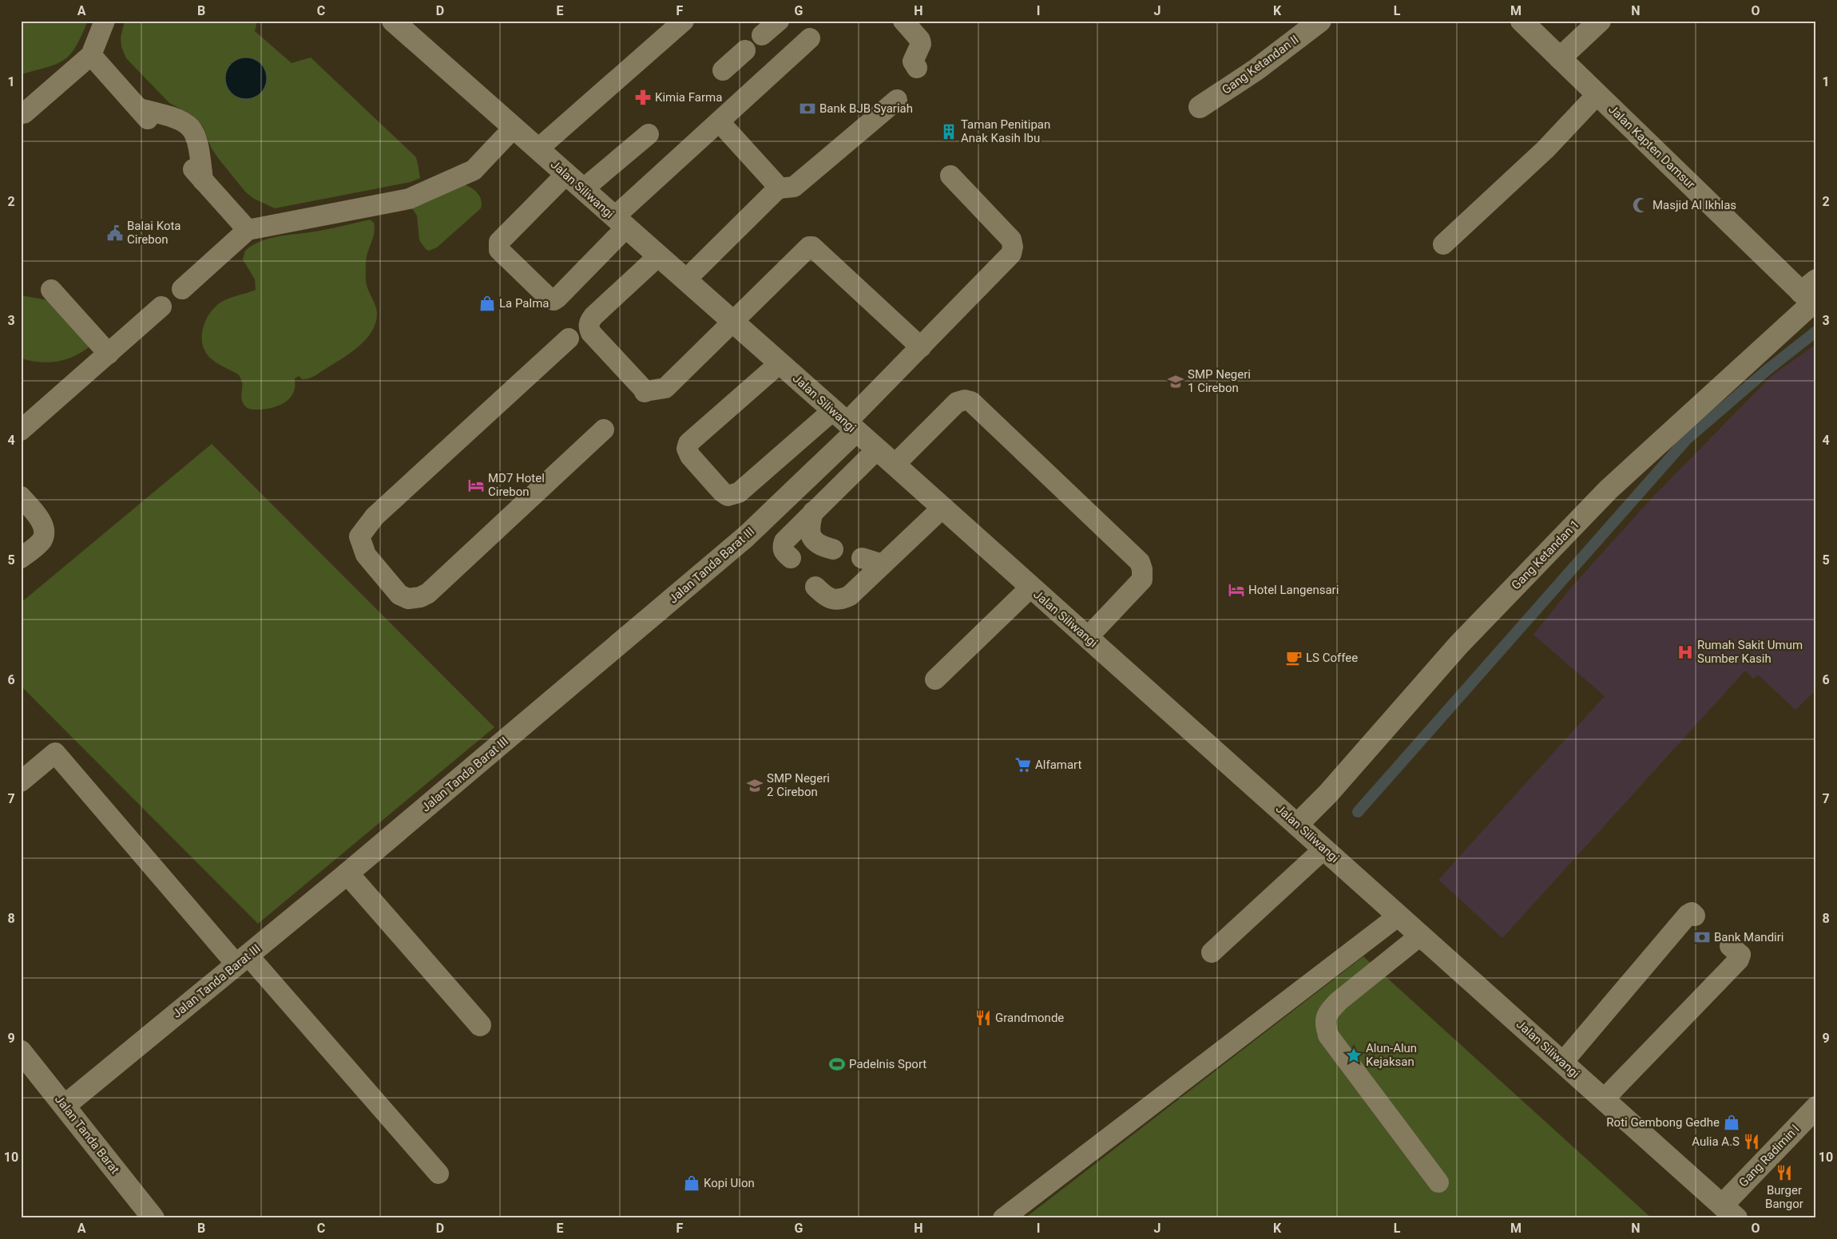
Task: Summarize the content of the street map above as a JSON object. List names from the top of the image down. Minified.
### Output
{"streets":{"street":["Gang Ketandan II","Jalan Kapten Damsur","Jalan Siliwangi","Gang Ketandan 1","Jalan Tanda Barat III","Jalan Tanda Barat","Gang Radimin l"]},"crossings":[["Jalan Kapten Damsur","Gang Ketandan 1"],["Jalan Siliwangi","Gang Ketandan 1"],["Jalan Siliwangi","Jalan Tanda Barat III"],["Jalan Siliwangi","Gang Radimin l"],["Jalan Tanda Barat III","Jalan Tanda Barat"]],"places":{"pharmacy":["Kimia Farma"],"bank":["Bank BJB Syariah","Bank Mandiri"],"building":["Taman Penitipan Anak Kasih Ibu"],"mosque":["Masjid Al Ikhlas"],"public building":["Balai Kota Cirebon"],"shop":["La Palma","Roti Gembong Gedhe","Kopi Ulon"],"school or university":["SMP Negeri 1 Cirebon","SMP Negeri 2 Cirebon"],"hotel":["MD7 Hotel Cirebon","Hotel Langensari"],"hospital":["Rumah Sakit Umum Sumber Kasih"],"cafe":["LS Coffee"],"supermarket":["Alfamart"],"restaurant":["Grandmonde","Aulia A.S","Burger Bangor"],"place":["Alun-Alun Kejaksan"],"sports":["Padelnis Sport"]},"grid":{"columns":["A","B","C","D","E","F","G","H","I","J","K","L","M","N","O"],"rows":["1","2","3","4","5","6","7","8","9","10"]}}
